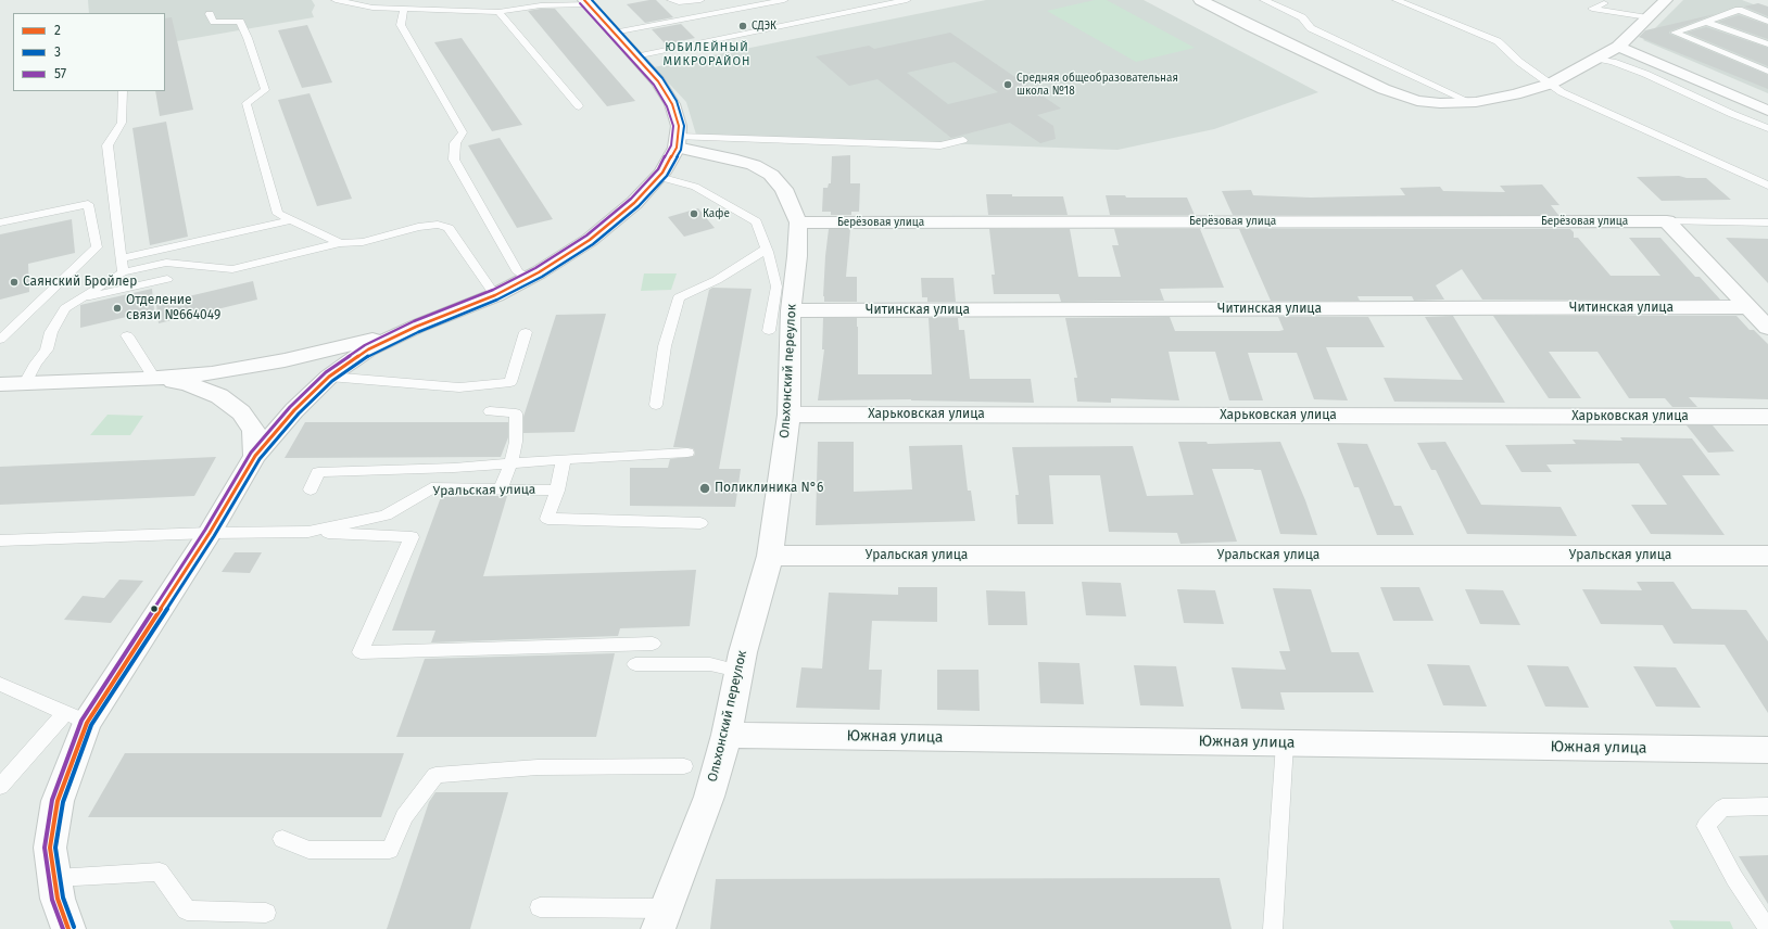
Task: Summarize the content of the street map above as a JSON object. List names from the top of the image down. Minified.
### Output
{"streets":{"street":["Берёзовая улица","Читинская улица","Ольхонский переулок","Харьковская улица","Уральская улица","Южная улица"]},"crossings":[["Берёзовая улица","Ольхонский переулок"],["Читинская улица","Ольхонский переулок"],["Ольхонский переулок","Харьковская улица"],["Ольхонский переулок","Уральская улица"],["Ольхонский переулок","Южная улица"]],"districts":["ЮБИЛЕЙНЫЙ МИКРОРАЙОН"],"places":["СДЭК","Средняя общеобразовательная школа №18","Кафе","Саянский Бройлер","Отделение связи №664049","Поликлиника N°6"],"lines":["transit line 2","transit line 3","transit line 57"],"legend":["2","3","57"]}
